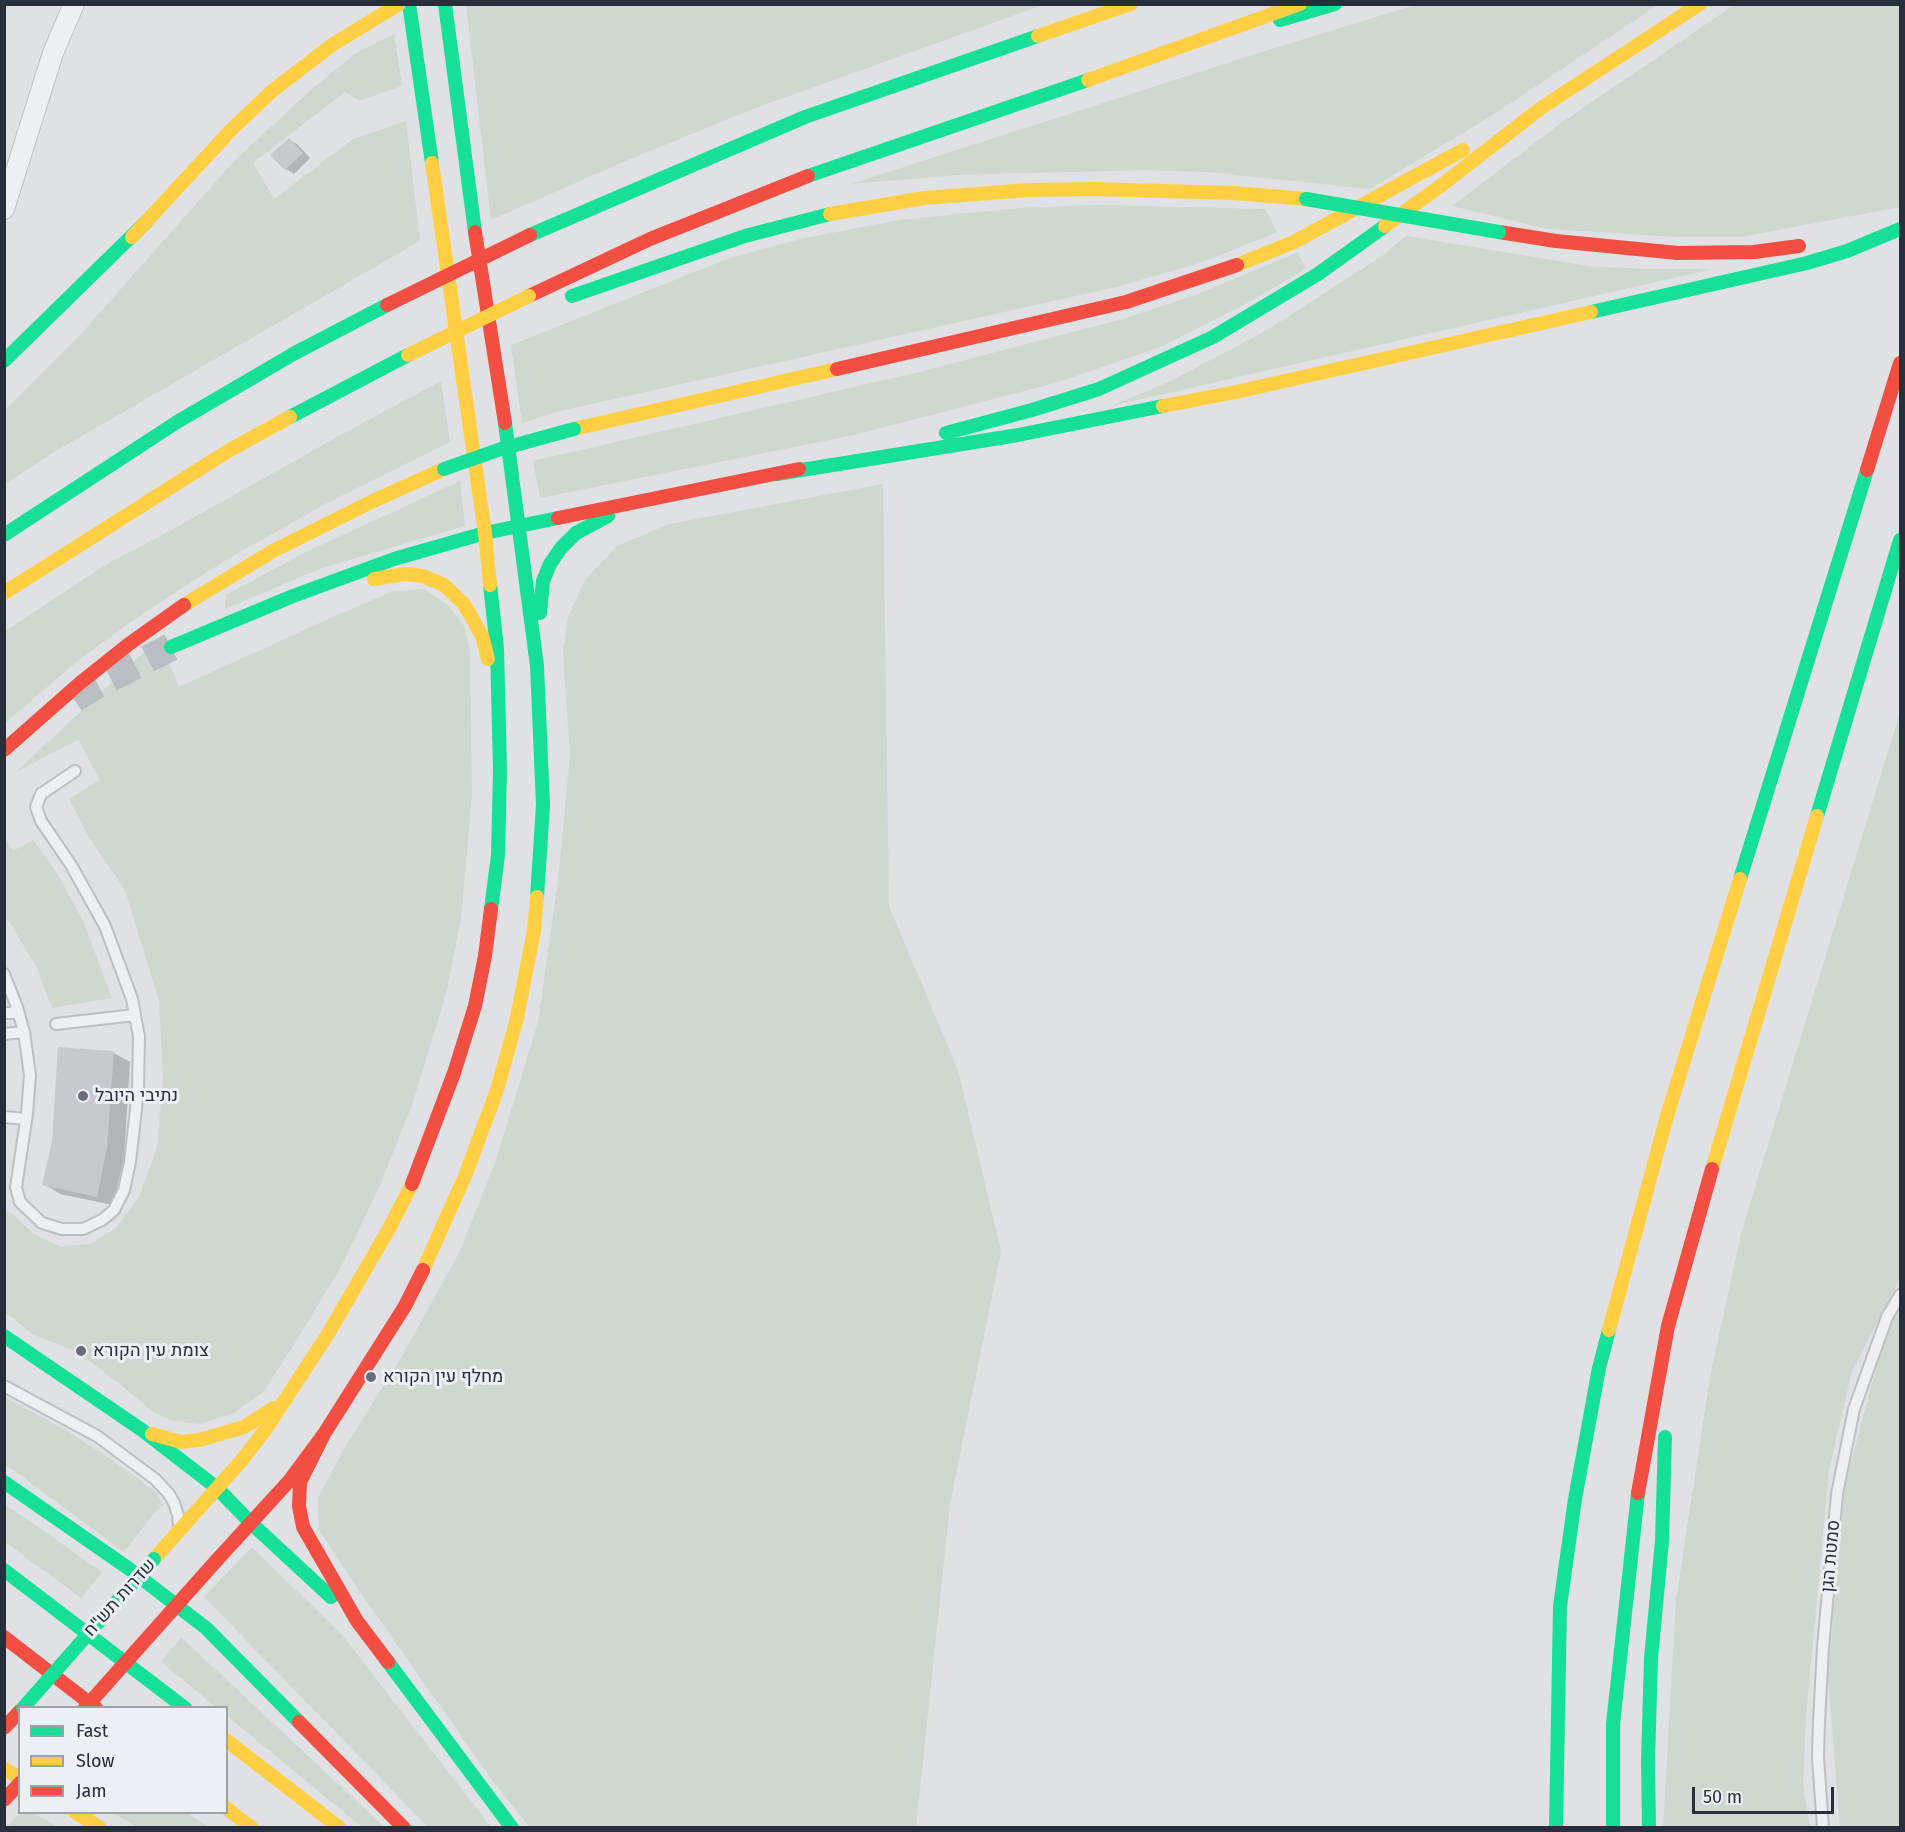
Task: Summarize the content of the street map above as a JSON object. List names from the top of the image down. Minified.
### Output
{"streets":{"main road":["שדרות תש\"ח"],"lane":["סמטת הגן"]},"places":["נתיבי היובל","צומת עין הקורא","מחלף עין הקורא"],"legend":["Fast","Slow","Jam"],"scale_bar":"50 m"}
